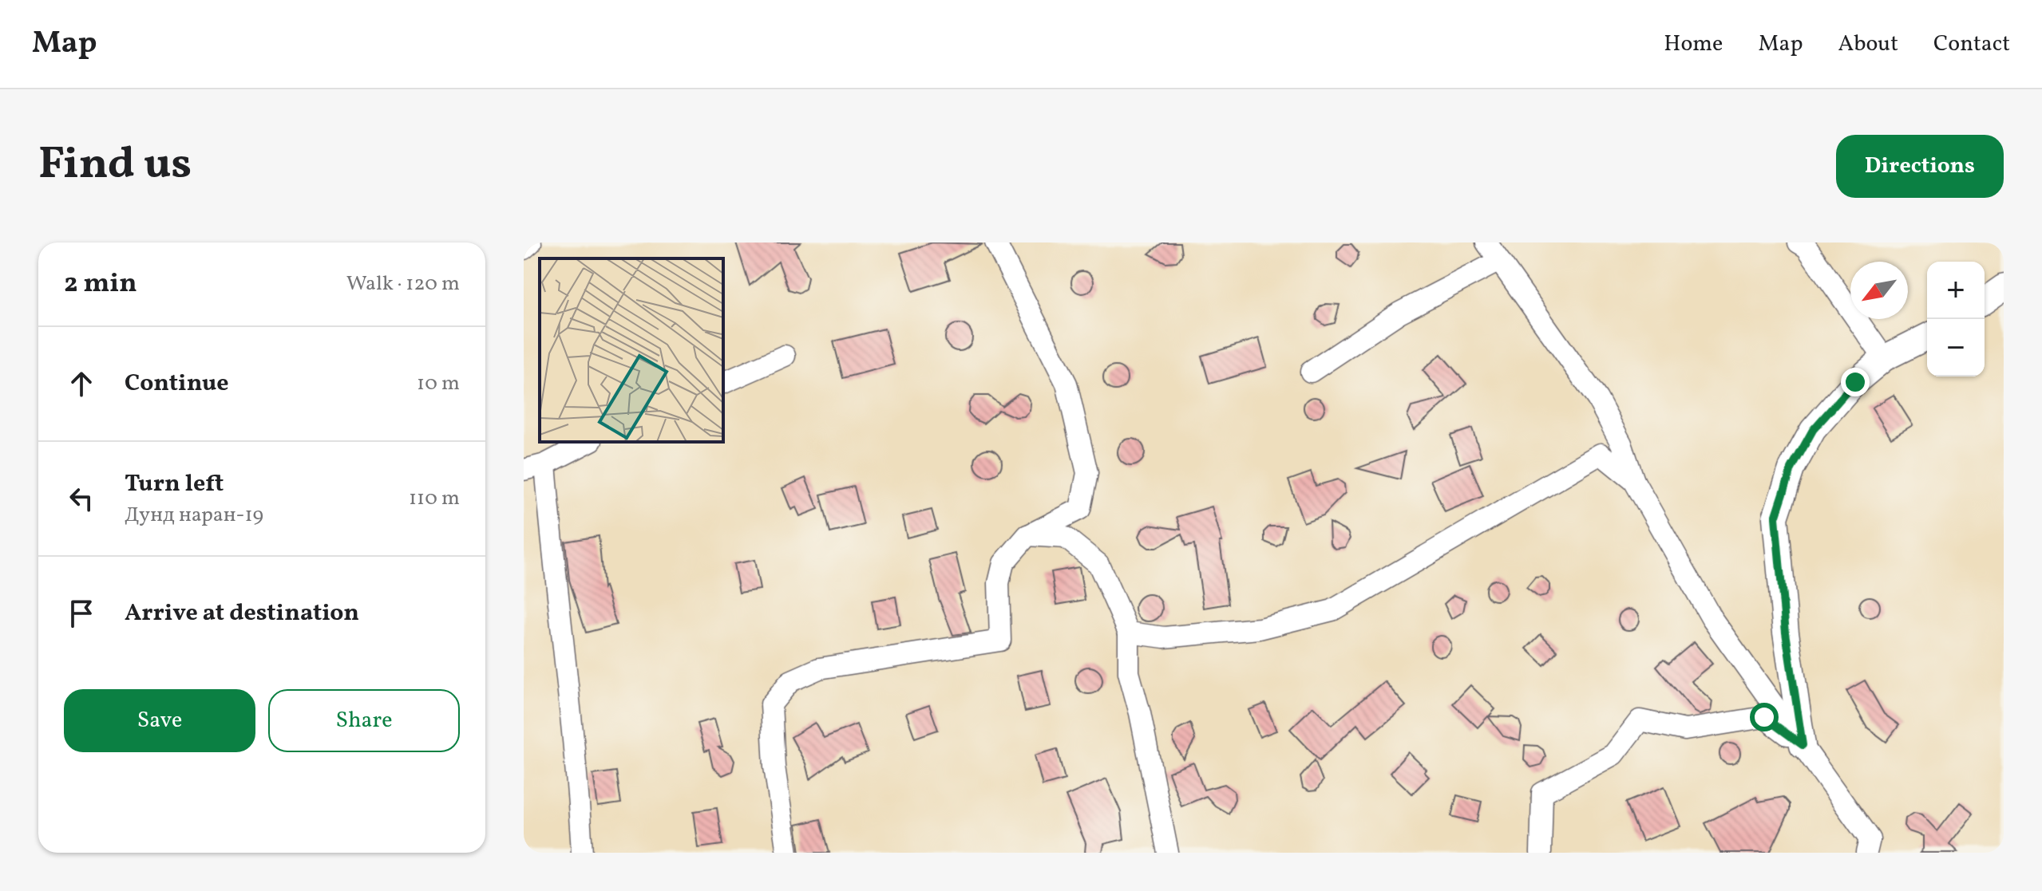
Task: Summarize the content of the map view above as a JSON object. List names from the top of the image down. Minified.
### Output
{"north":"bottom left","page":{"header":"Map","nav":["Home","Map","About","Contact"],"title":"Find us","buttons":["Directions",["Save","Share"]],"heading":["2 min","Walk · 120 m"],"map_buttons":["+","−"],"list":[["Continue","10 m"],["Turn left","Дунд наран-19","110 m"],"Arrive at destination"]}}
